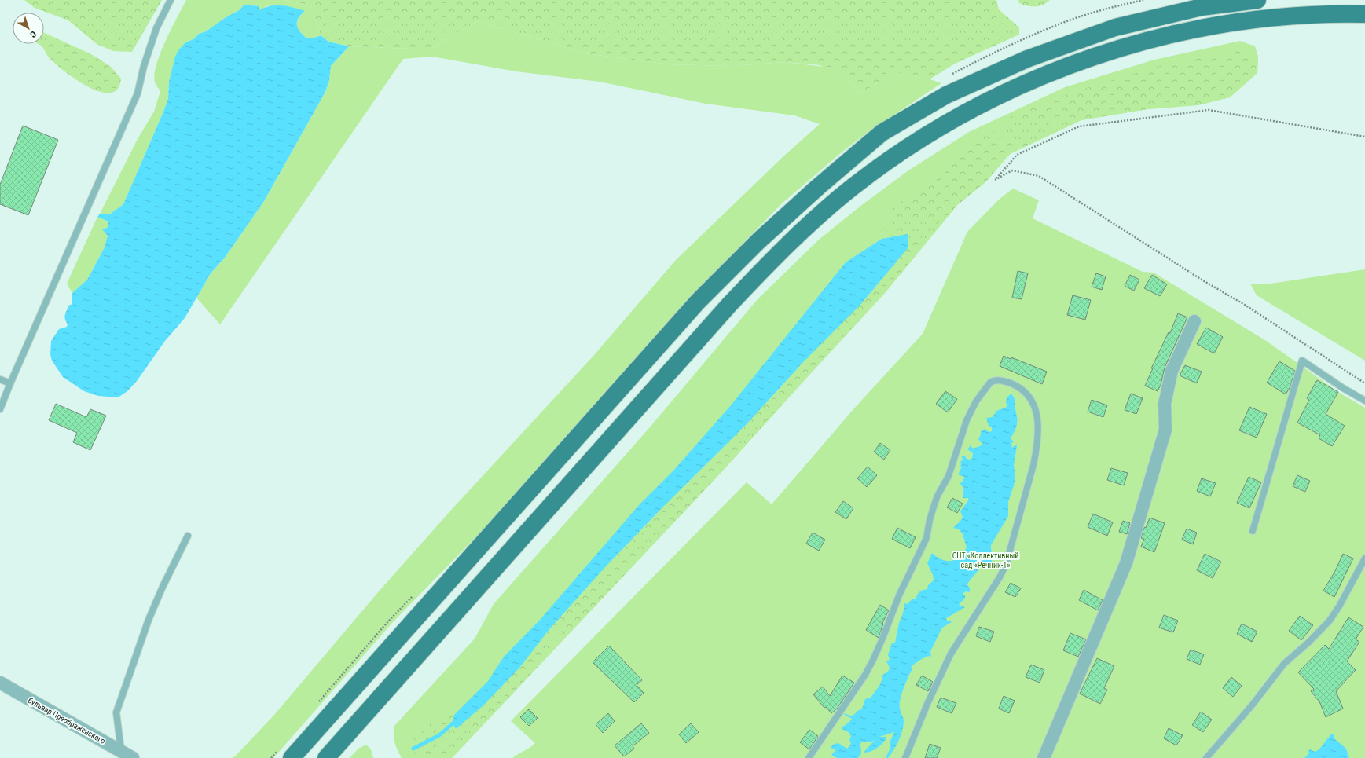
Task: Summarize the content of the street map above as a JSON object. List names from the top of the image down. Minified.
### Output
{"streets":{"street":["бульвар Преображенского"]},"parks":["СНТ «Коллективный сад «Речник-1»"],"north":"bottom right"}
